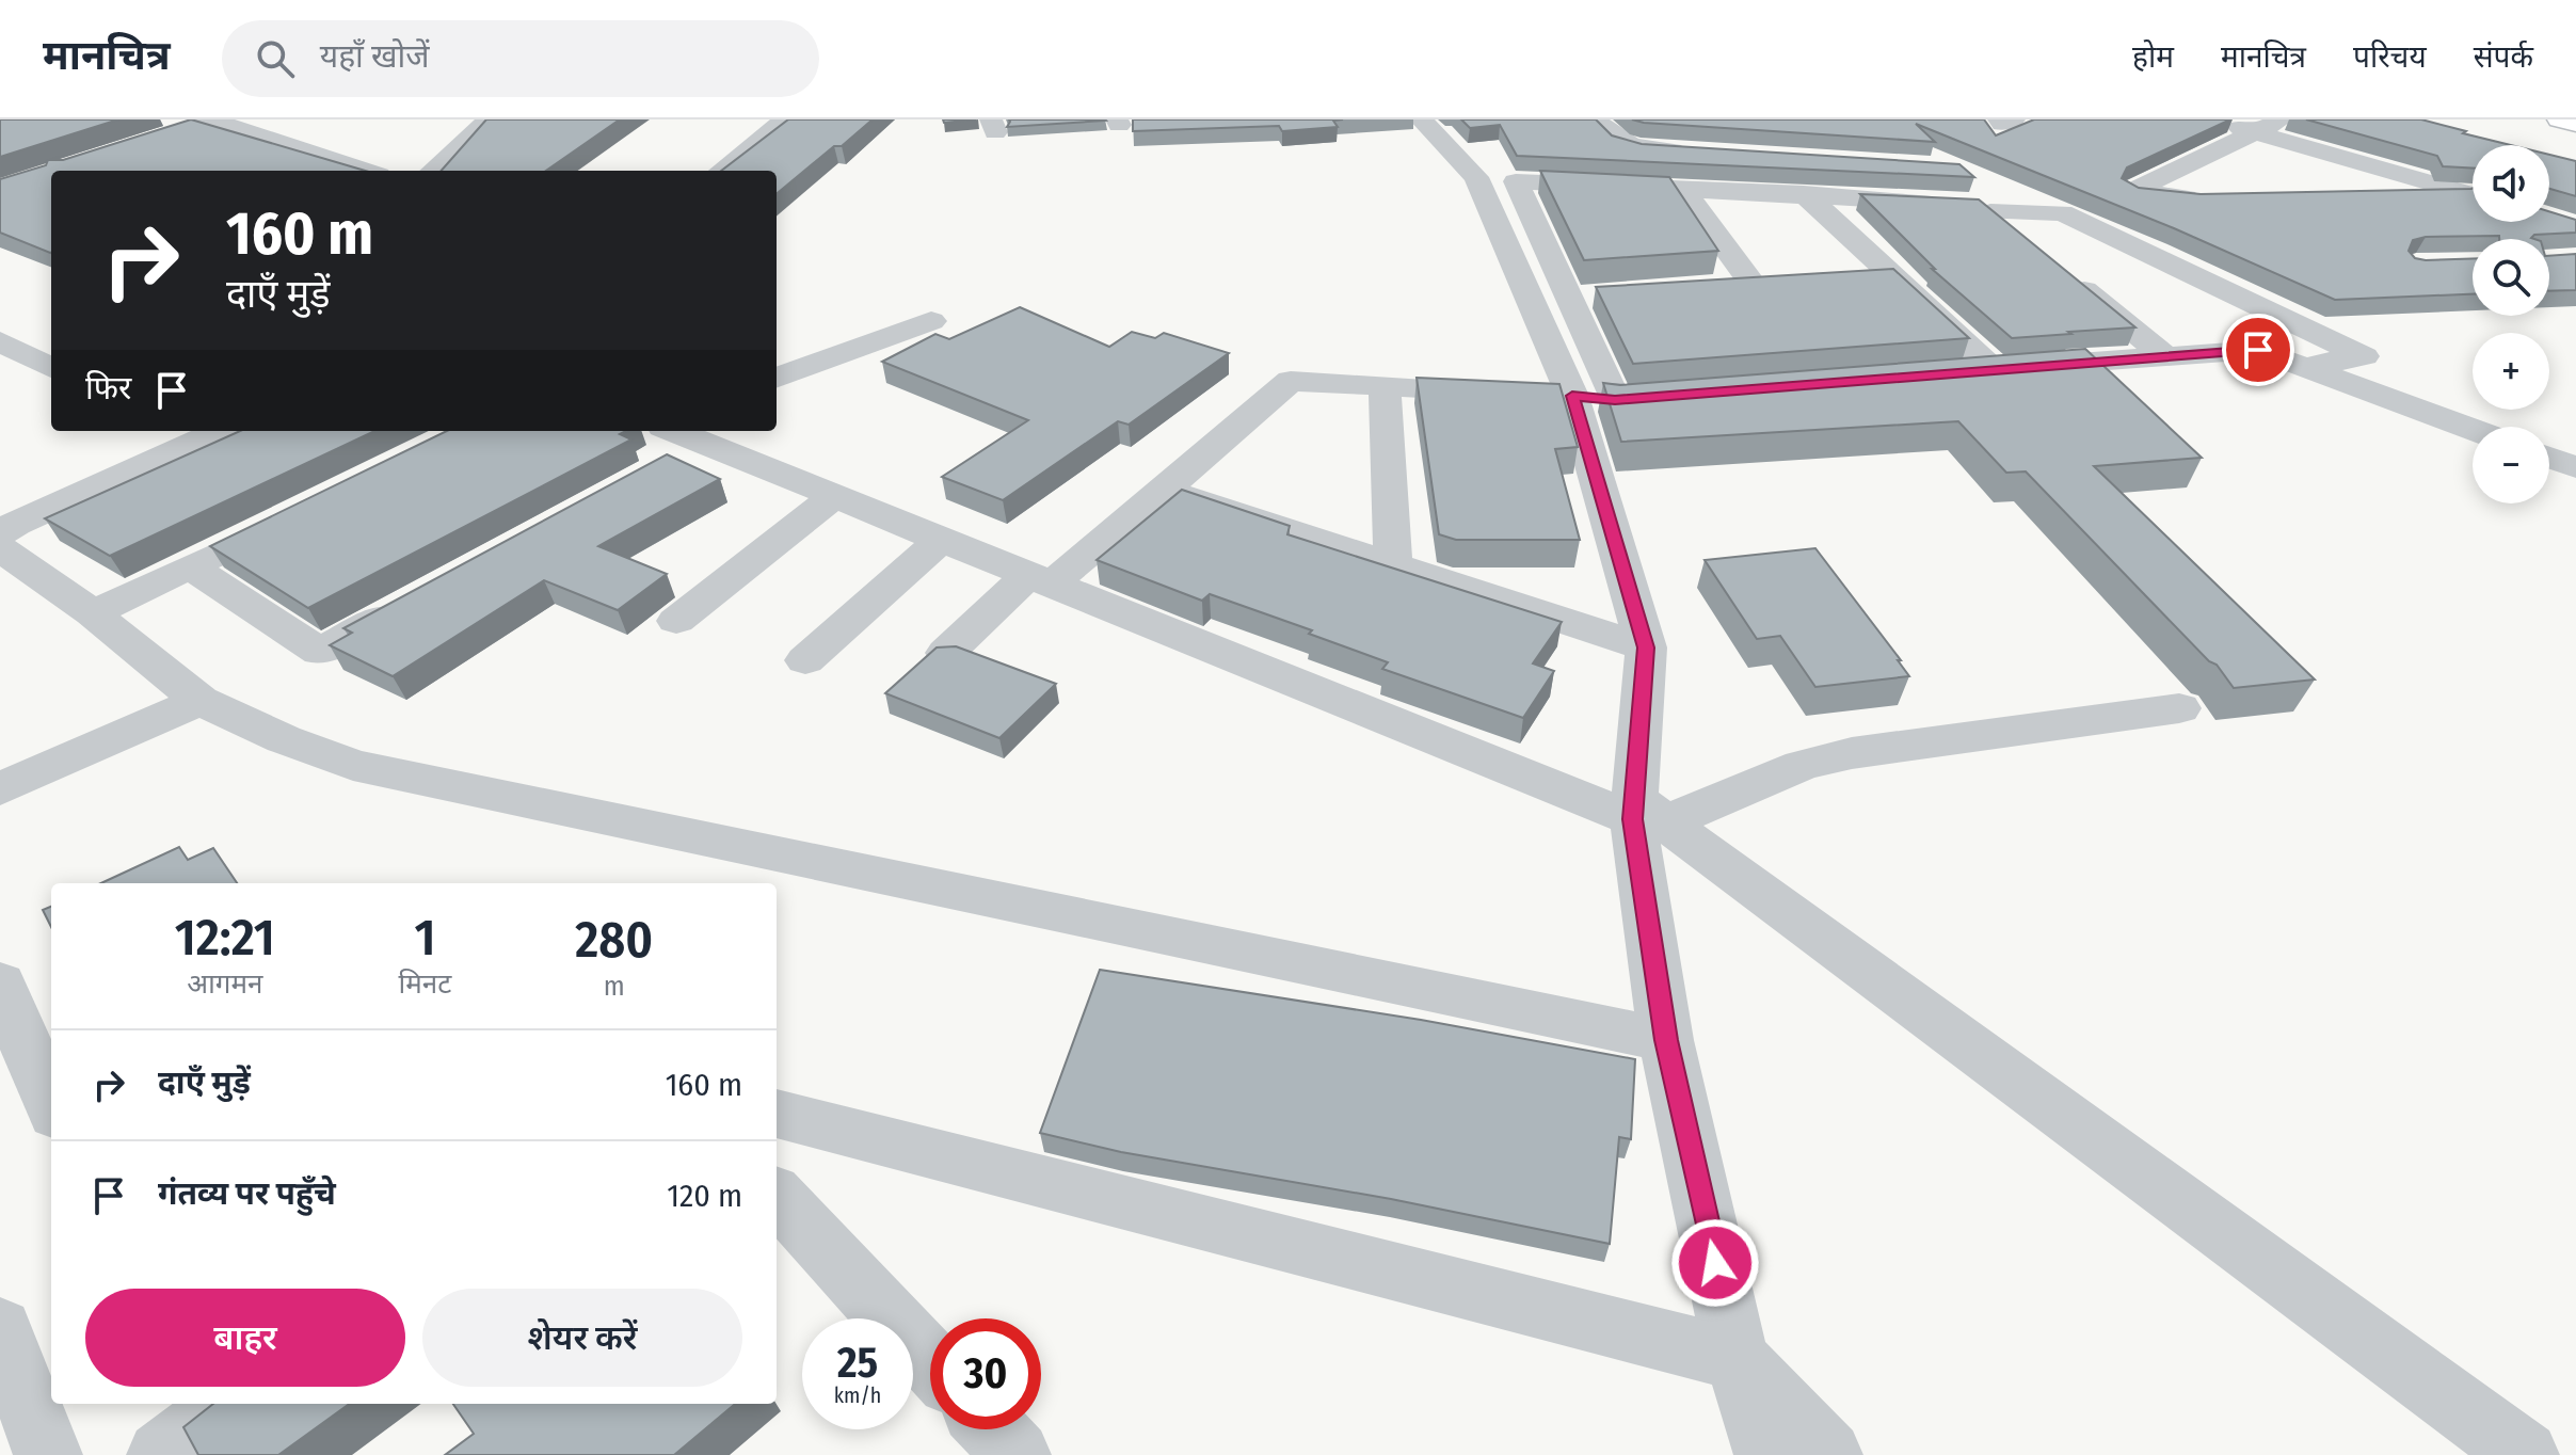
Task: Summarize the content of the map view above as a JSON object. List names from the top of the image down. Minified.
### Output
{"page":{"header":"मानचित्र","search":"यहाँ खोजें","nav":["होम","मानचित्र","परिचय","संपर्क"],"map_buttons":["+","−"],"turn":["160 m","दाएँ मुड़ें"],"then":"फिर","eta":["12:21","आगमन","1","मिनट","280","m"],"list":[{"name":"दाएँ मुड़ें","value":"160 m"},{"name":"गंतव्य पर पहुँचे","value":"120 m"}],"buttons":["बाहर","शेयर करें"],"speed":"25 km/h","limit":"30"}}
